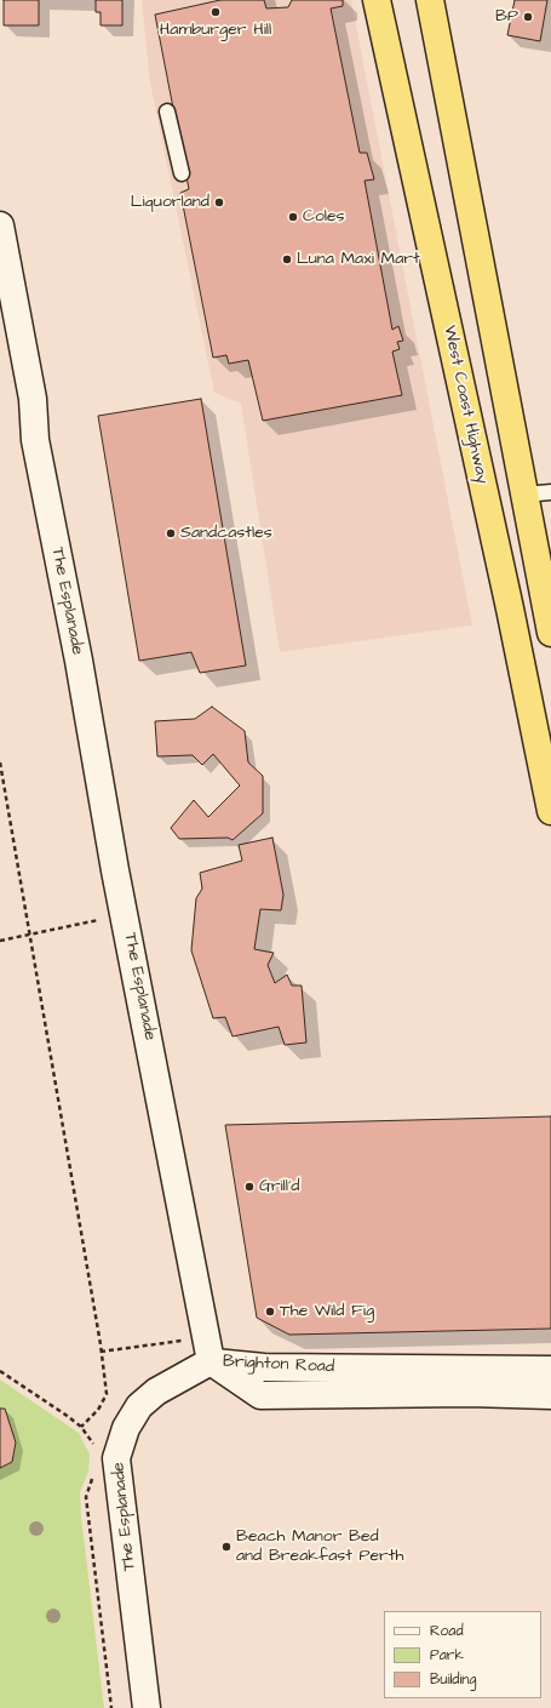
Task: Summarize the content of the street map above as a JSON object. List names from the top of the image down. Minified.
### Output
{"streets":{"highway":["West Coast Highway"],"street":["The Esplanade","Brighton Road"]},"crossings":[["The Esplanade","Brighton Road"]],"places":["Hamburger Hill","BP","Liquorland","Coles","Luna Maxi Mart","Sandcastles","Grill'd","The Wild Fig","Beach Manor Bed and Breakfast Perth"],"legend":["Road","Park","Building"]}
